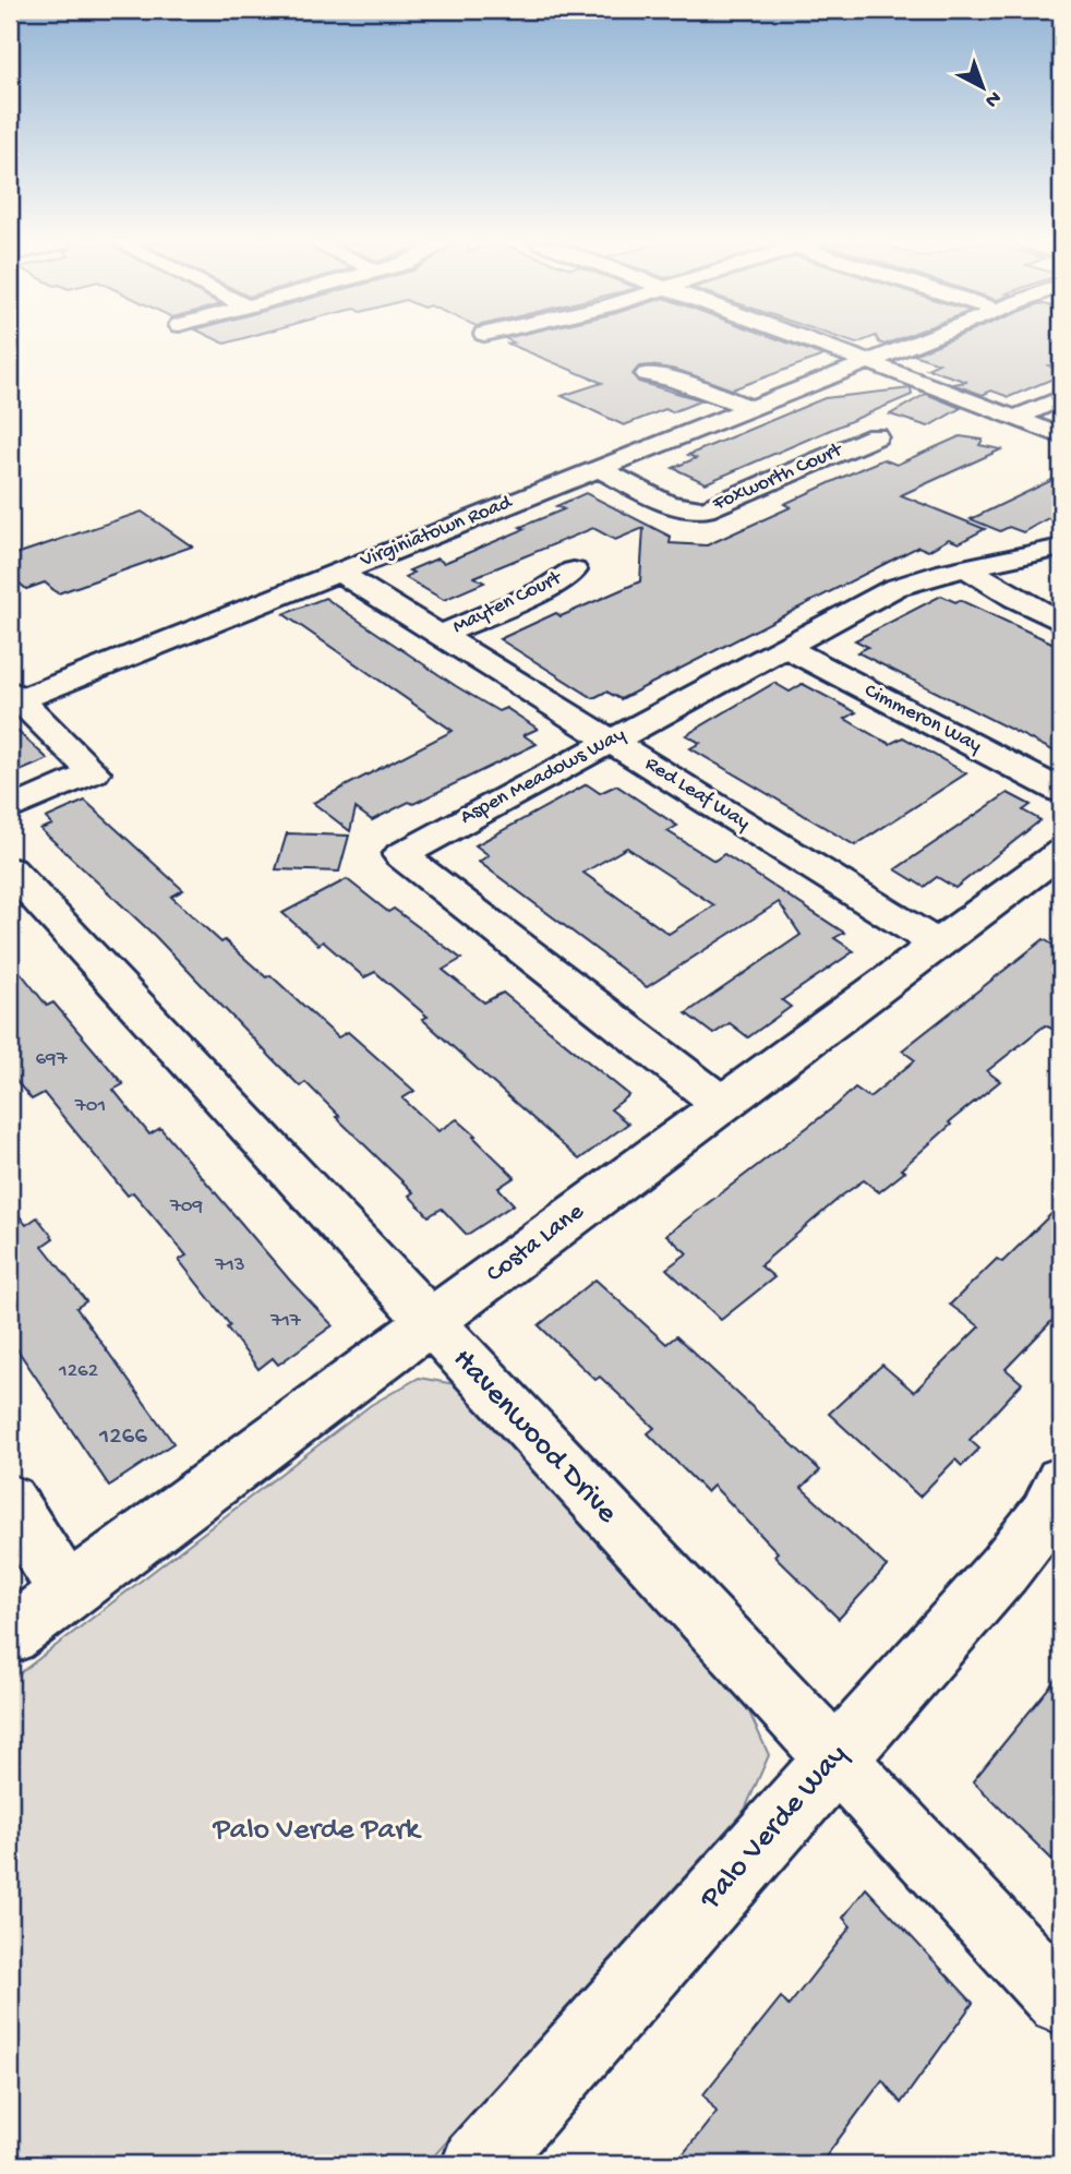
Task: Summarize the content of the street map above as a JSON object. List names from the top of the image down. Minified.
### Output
{"streets":{"street":["Foxworth Court","Virginiatown Road","Mayten Court","Cimmeron Way","Aspen Meadows Way","Red Leaf Way","Costa Lane","Havenwood Drive","Palo Verde Way"]},"crossings":[["Foxworth Court","Virginiatown Road"],["Virginiatown Road","Red Leaf Way"],["Mayten Court","Red Leaf Way"],["Cimmeron Way","Aspen Meadows Way"],["Aspen Meadows Way","Red Leaf Way"],["Aspen Meadows Way","Costa Lane"],["Red Leaf Way","Costa Lane"],["Costa Lane","Havenwood Drive"],["Havenwood Drive","Palo Verde Way"]],"parks":["Palo Verde Park"],"house_numbers":["697","701","709","713","717","1262","1266"],"north":"bottom right"}
